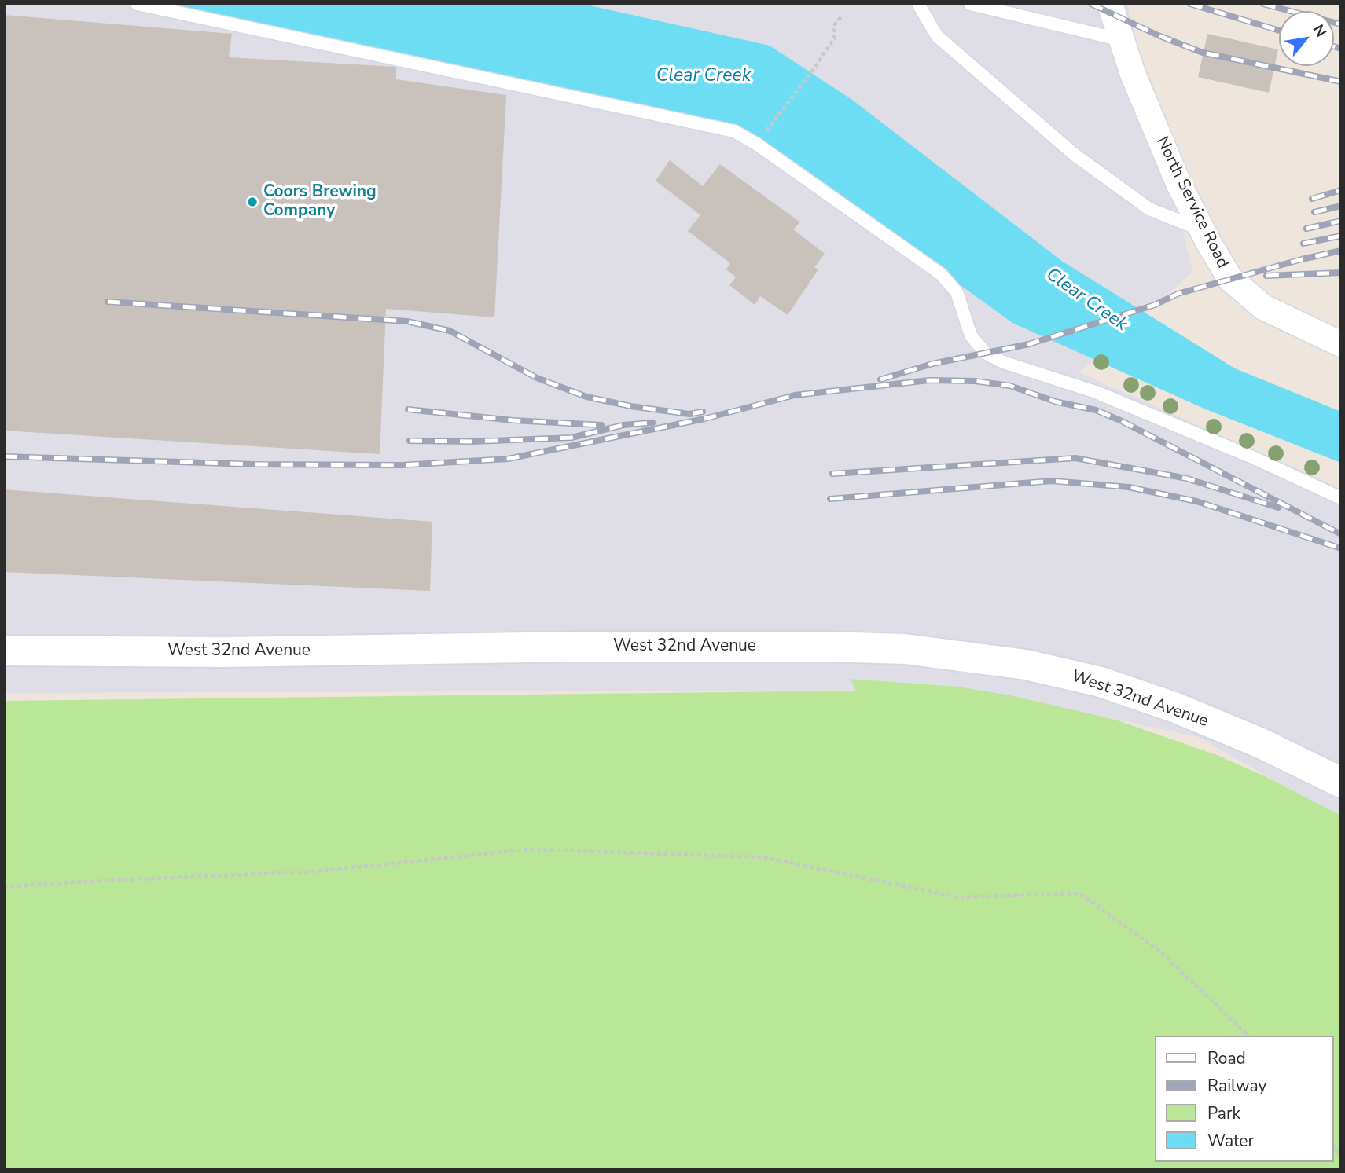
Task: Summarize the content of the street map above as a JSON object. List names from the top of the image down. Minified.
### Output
{"streets":{"street":["North Service Road","West 32nd Avenue"]},"water":["Clear Creek"],"places":["Coors Brewing Company"],"legend":["Road","Railway","Park","Water"],"north":"top right"}
